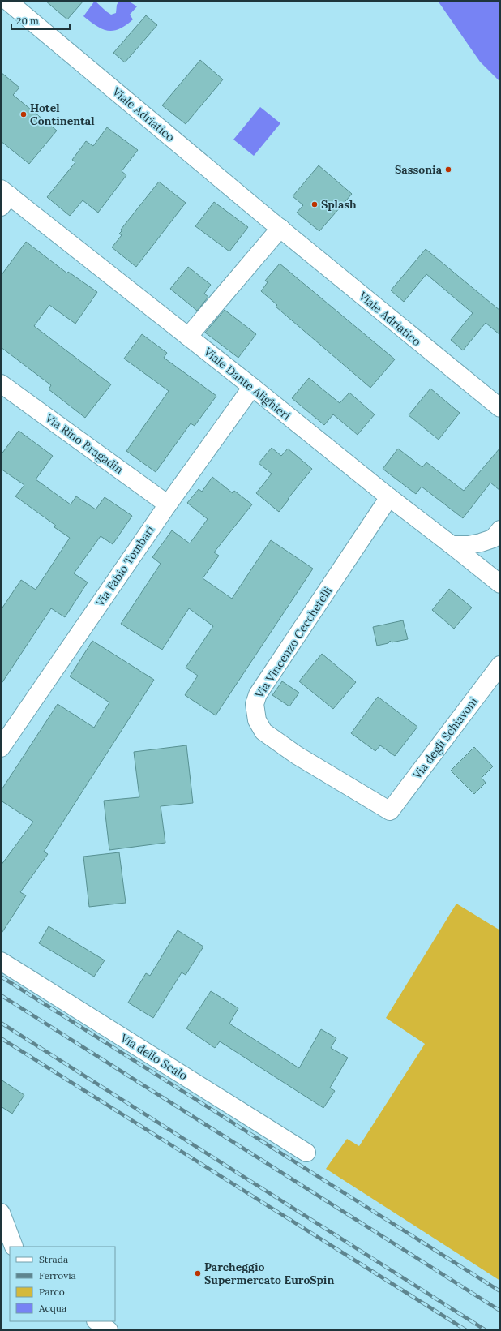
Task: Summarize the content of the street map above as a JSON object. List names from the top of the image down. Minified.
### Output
{"streets":{"street":["Viale Adriatico","Viale Dante Alighieri","Via Rino Bragadin","Via Fabio Tombari","Via Vincenzo Cecchetelli","Via degli Schiavoni","Via dello Scalo"]},"crossings":[["Viale Dante Alighieri","Via Fabio Tombari"],["Viale Dante Alighieri","Via Vincenzo Cecchetelli"],["Via Rino Bragadin","Via Fabio Tombari"],["Via Vincenzo Cecchetelli","Via degli Schiavoni"]],"places":["Hotel Continental","Sassonia","Splash","Parcheggio Supermercato EuroSpin"],"legend":["Strada","Ferrovia","Parco","Acqua"],"scale_bar":"20 m"}
